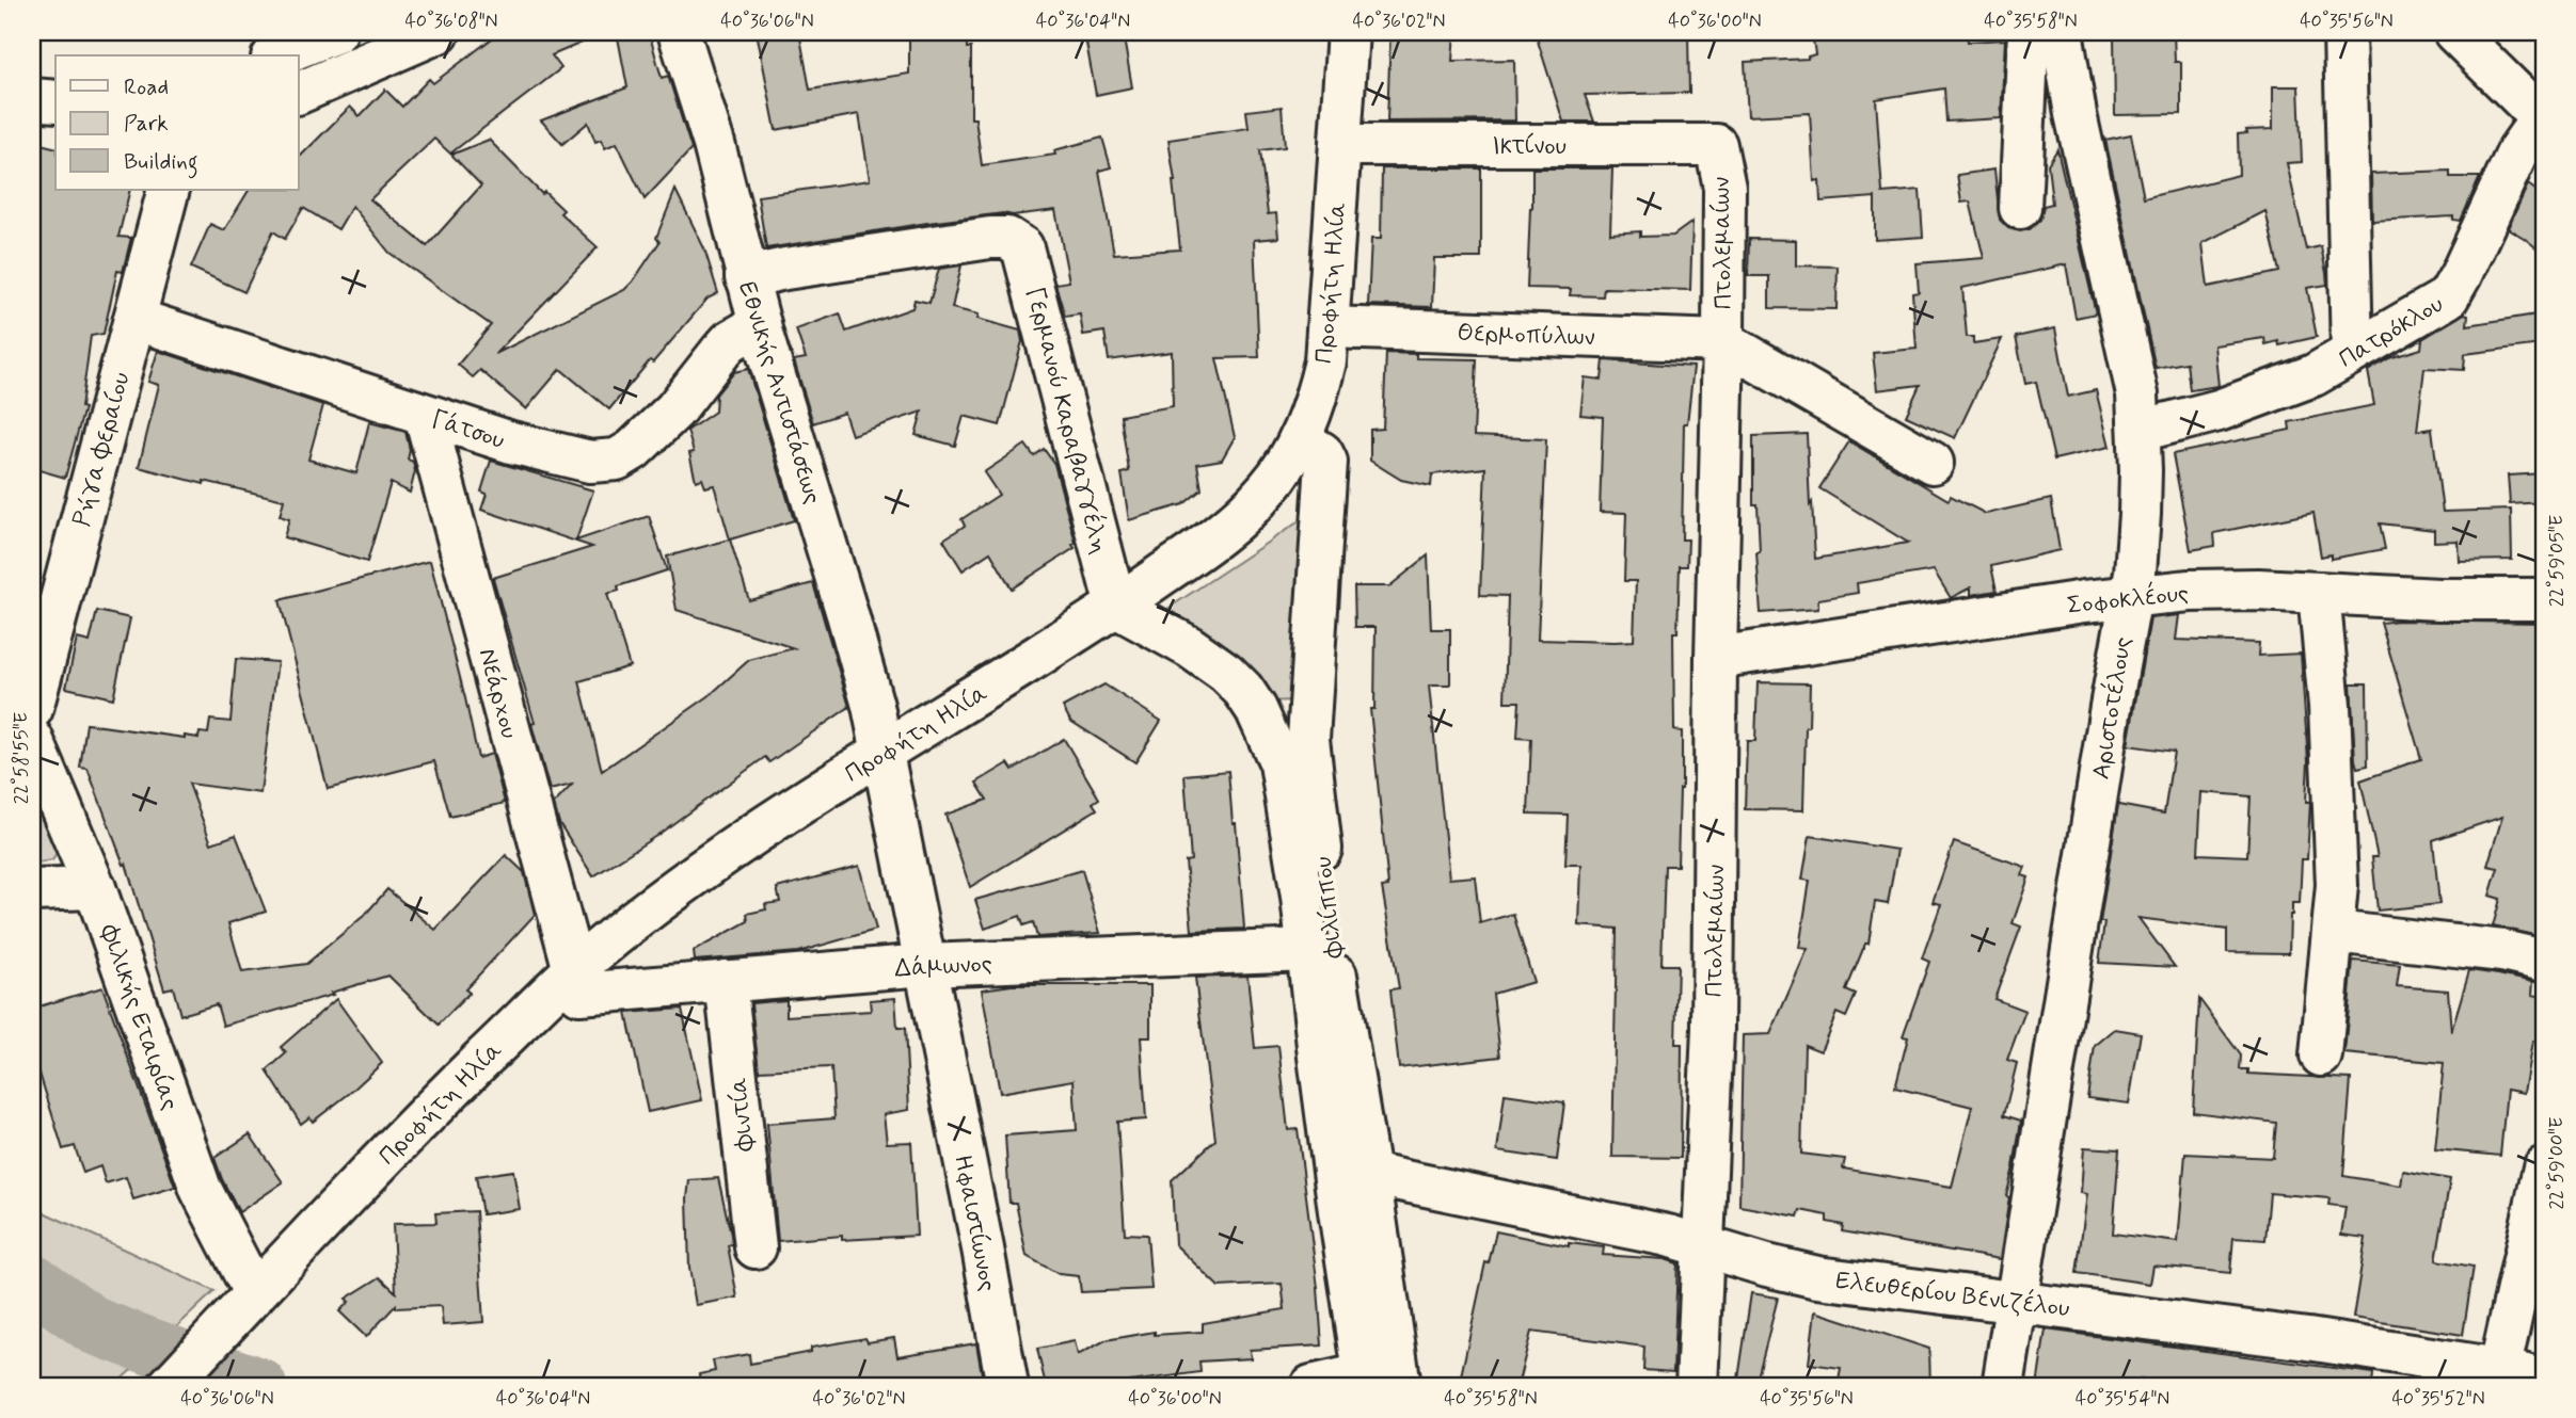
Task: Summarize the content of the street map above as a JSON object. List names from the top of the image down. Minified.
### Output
{"streets":{"street":["Ικτίνου","Πτολεμαίων","Προφήτη Ηλία","Πατρόκλου","Θερμοπύλων","Εθνικής Αντιστάσεως","Γερμανού Καραβαγγέλη","Γάτσου","Ρήγα Φεραίου","Σοφοκλέους","Νεάρχου","Αριστοτέλους","Φιλίππου","Δάμωνος","Φιλικής Εταιρίας","Φιντία","Ηφαιστίωνος","Ελευθερίου Βενιζέλου"]},"crossings":[["Ικτίνου","Πτολεμαίων"],["Ικτίνου","Προφήτη Ηλία"],["Πτολεμαίων","Θερμοπύλων"],["Πτολεμαίων","Σοφοκλέους"],["Πτολεμαίων","Ελευθερίου Βενιζέλου"],["Προφήτη Ηλία","Θερμοπύλων"],["Προφήτη Ηλία","Εθνικής Αντιστάσεως"],["Προφήτη Ηλία","Γερμανού Καραβαγγέλη"],["Προφήτη Ηλία","Νεάρχου"],["Προφήτη Ηλία","Φιλίππου"],["Προφήτη Ηλία","Δάμωνος"],["Προφήτη Ηλία","Φιλικής Εταιρίας"],["Προφήτη Ηλία","Ηφαιστίωνος"],["Πατρόκλου","Αριστοτέλους"],["Εθνικής Αντιστάσεως","Γερμανού Καραβαγγέλη"],["Εθνικής Αντιστάσεως","Γάτσου"],["Εθνικής Αντιστάσεως","Ηφαιστίωνος"],["Γερμανού Καραβαγγέλη","Φιλίππου"],["Γάτσου","Ρήγα Φεραίου"],["Γάτσου","Νεάρχου"],["Σοφοκλέους","Αριστοτέλους"],["Νεάρχου","Δάμωνος"],["Αριστοτέλους","Ελευθερίου Βενιζέλου"],["Φιλίππου","Δάμωνος"],["Φιλίππου","Ελευθερίου Βενιζέλου"],["Δάμωνος","Φιντία"],["Δάμωνος","Ηφαιστίωνος"]],"legend":["Road","Park","Building"],"coordinates":["40°36'08\"N","40°36'06\"N","40°36'04\"N","40°36'02\"N","40°36'00\"N","40°35'58\"N","40°35'56\"N","22°59'05\"E","22°58'55\"E","22°59'00\"E","40°35'54\"N","40°35'52\"N"]}
